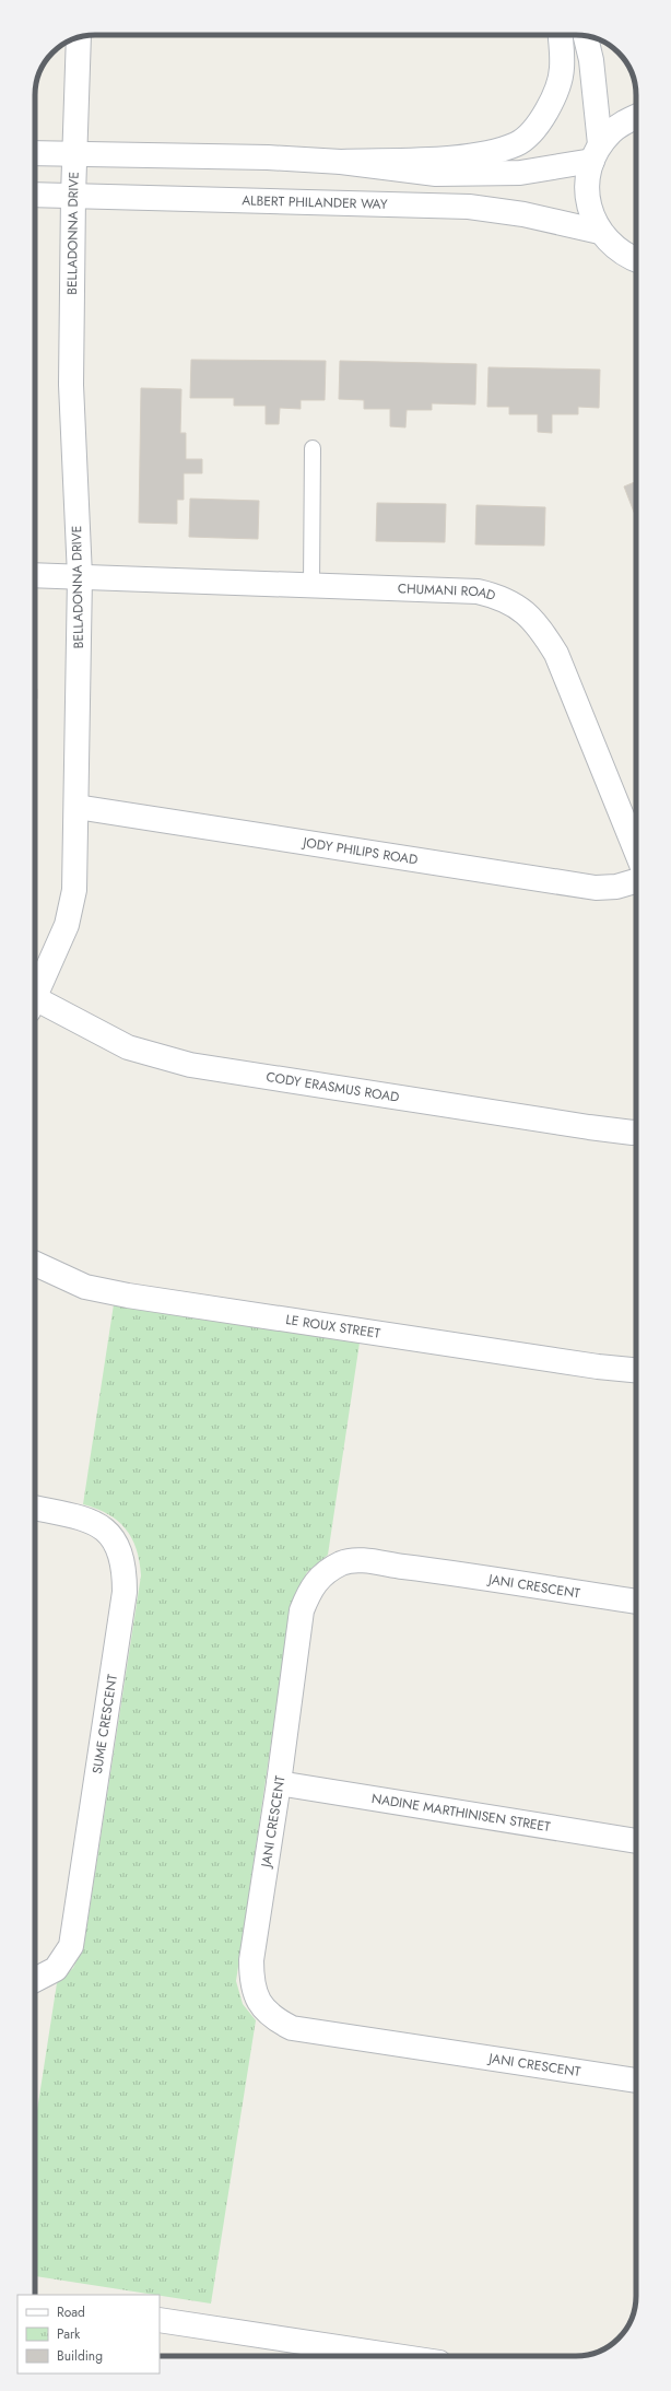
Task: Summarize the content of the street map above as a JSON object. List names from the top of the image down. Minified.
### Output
{"streets":{"street":["ALBERT PHILANDER WAY","BELLADONNA DRIVE","CHUMANI ROAD","JODY PHILIPS ROAD","CODY ERASMUS ROAD","LE ROUX STREET","JANI CRESCENT","SUME CRESCENT","NADINE MARTHINISEN STREET"]},"crossings":[["ALBERT PHILANDER WAY","BELLADONNA DRIVE"],["BELLADONNA DRIVE","CHUMANI ROAD"],["BELLADONNA DRIVE","JODY PHILIPS ROAD"],["JANI CRESCENT","NADINE MARTHINISEN STREET"]],"legend":["Road","Park","Building"]}
